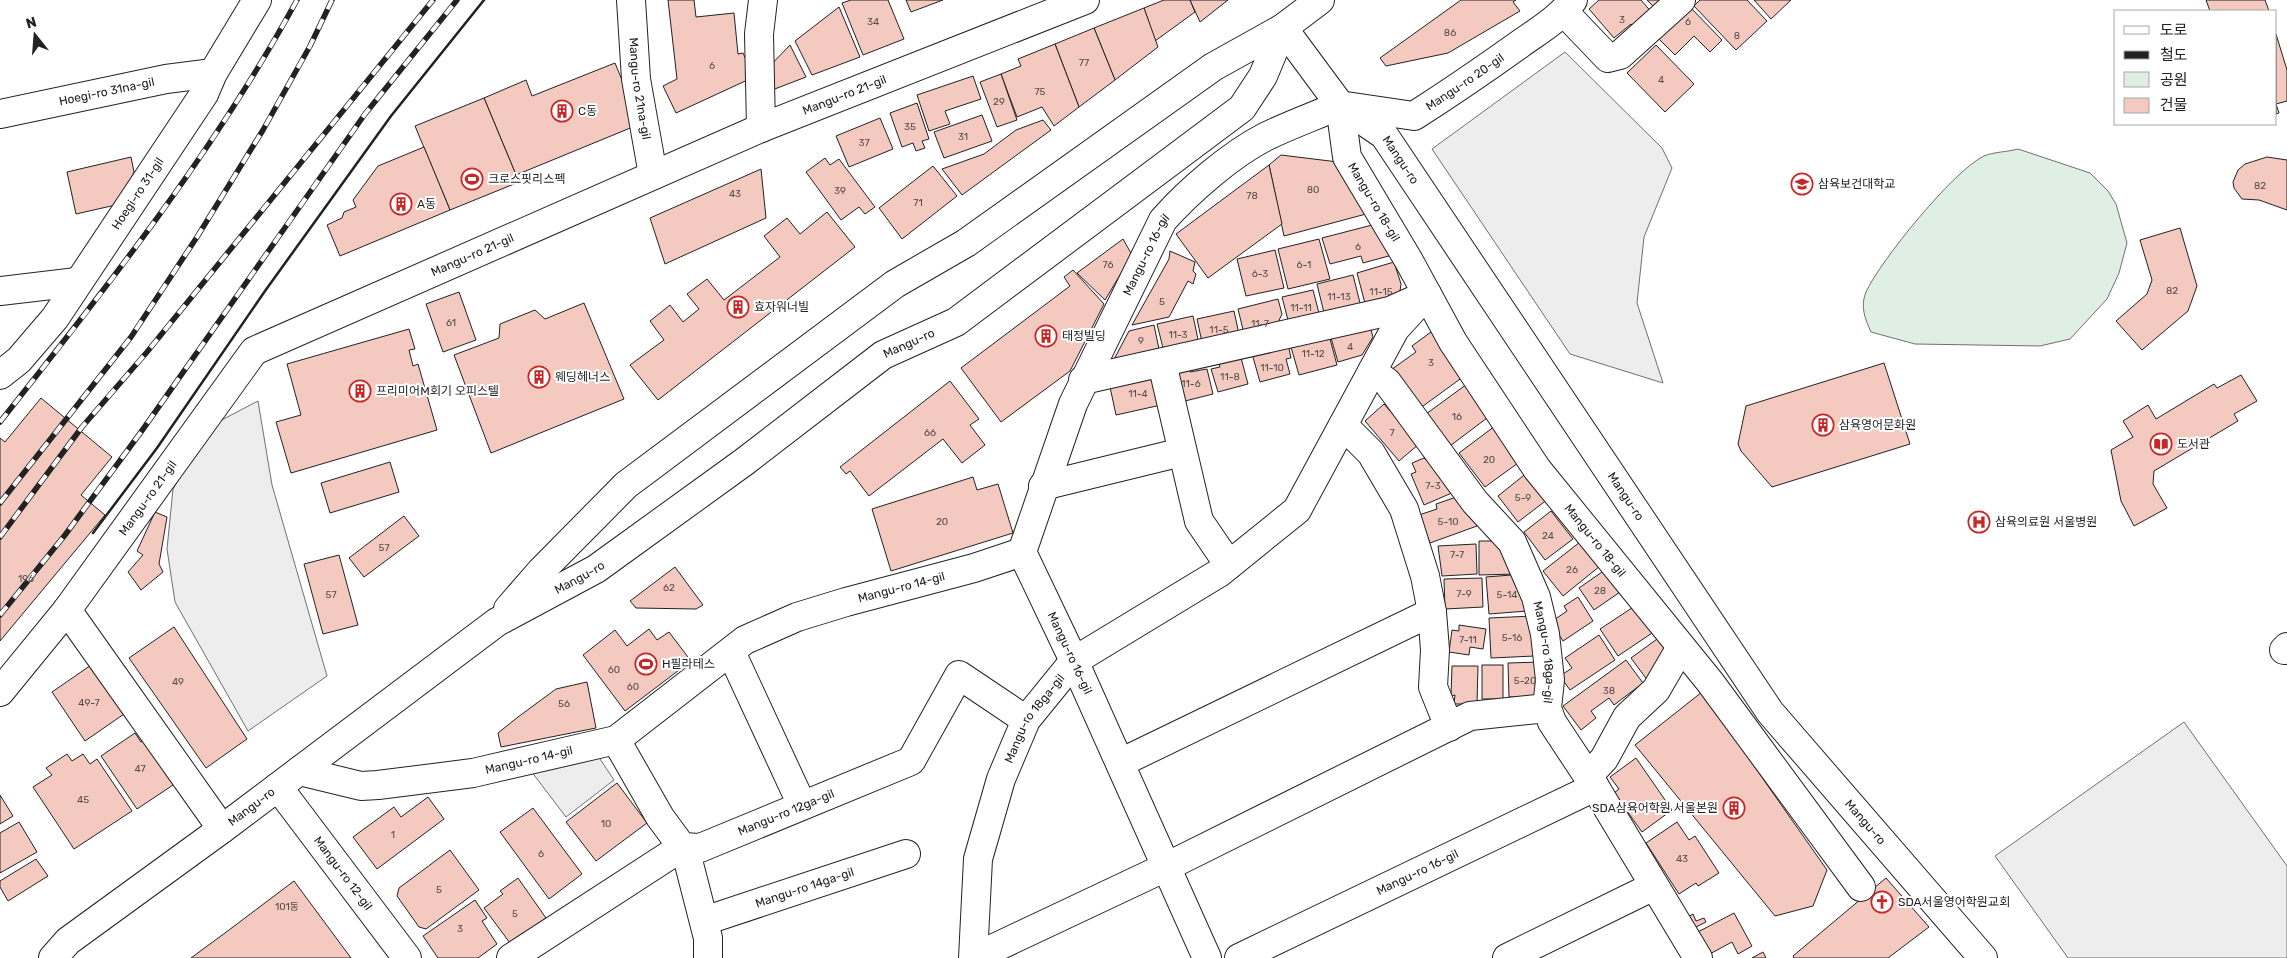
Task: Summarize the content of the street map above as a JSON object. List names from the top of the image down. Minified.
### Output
{"streets":{"street":["Mangu-ro 20-gil","Mangu-ro 21na-gil","Hoegi-ro 31na-gil","Mangu-ro 21-gil","Mangu-ro","Hoegi-ro 31-gil","Mangu-ro 18-gil","Mangu-ro 16-gil","Mangu-ro 14-gil","Mangu-ro 18ga-gil","Mangu-ro 12ga-gil","Mangu-ro 12-gil","Mangu-ro 14ga-gil"]},"crossings":[["Mangu-ro 20-gil","Mangu-ro"],["Mangu-ro 20-gil","Mangu-ro 18-gil"],["Mangu-ro 20-gil","Mangu-ro 16-gil"],["Mangu-ro 21na-gil","Mangu-ro 21-gil"],["Hoegi-ro 31na-gil","Hoegi-ro 31-gil"],["Mangu-ro 21-gil","Mangu-ro"],["Mangu-ro","Mangu-ro 18-gil"],["Mangu-ro","Mangu-ro 16-gil"],["Mangu-ro","Mangu-ro 14-gil"],["Mangu-ro","Mangu-ro 12-gil"],["Mangu-ro 18-gil","Mangu-ro 16-gil"],["Mangu-ro 18-gil","Mangu-ro 18ga-gil"],["Mangu-ro 16-gil","Mangu-ro 14-gil"],["Mangu-ro 16-gil","Mangu-ro 18ga-gil"],["Mangu-ro 14-gil","Mangu-ro 12-gil"],["Mangu-ro 18ga-gil","Mangu-ro 12ga-gil"]],"places":{"building":["C동","A동","효자워너빌","태정빌딩","웨딩헤너스","프리미어M회기 오피스텔","삼육영어문화원","SDA삼육어학원 서울본원"],"sports":["크로스핏리스펙","H필라테스"],"school or university":["삼육보건대학교"],"library":["도서관"],"hospital":["삼육의료원 서울병원"],"church":["SDA서울영어학원교회"]},"house_numbers":["3","34","6","86","8","77","6","4","75","29","35","31","37","82","80","39","43","78","71","6","76","6-1","6-3","82","11-15","11-13","5","11-11","61","11-7","11-5","11-3","9","4","11-12","3","11-10","11-8","11-6","11-4","16","66","7","20","7-3","5-9","20","5-10","24","57","7-7","26","196","62","28","7-9","57","5-14","5-16","7-11","60","5-20","49","60","38","49-7","56","47","45","10","1","6","43","5","101동","5","3"],"legend":["도로","철도","공원","건물"],"north":"top"}
